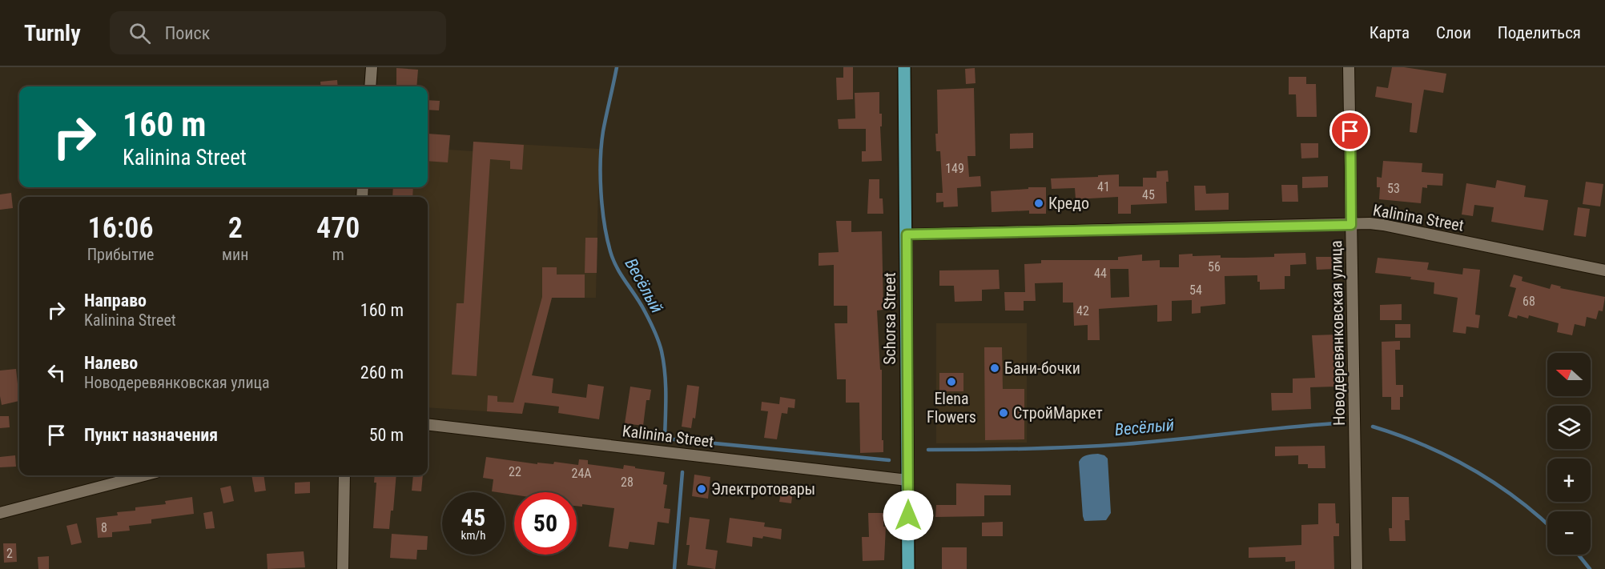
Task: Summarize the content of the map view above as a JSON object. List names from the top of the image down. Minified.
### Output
{"streets":{"main road":["Schorsa Street"],"street":["Kalinina Street","Новодеревянковская улица"]},"crossings":[["Kalinina Street","Schorsa Street"],["Kalinina Street","Новодеревянковская улица"]],"water":["Весёлый"],"places":["Кредо","Бани-бочки","Elena Flowers","СтройМаркет","Электротовары"],"house_numbers":["149","41","53","45","56","44","54","68","42","22","24А","28","8","2"],"north":"left","page":{"header":"Turnly","search":"Поиск","nav":["Карта","Слои","Поделиться"],"turn":["160 m","Kalinina Street"],"eta":["16:06","Прибытие","2","мин","470","m"],"list":[{"name":"Направо","note":"Kalinina Street","value":"160 m"},{"name":"Налево","note":"Новодеревянковская улица","value":"260 m"},{"name":"Пункт назначения","value":"50 m"}],"map_buttons":["+","−"],"speed":"45 km/h","limit":"50"}}
